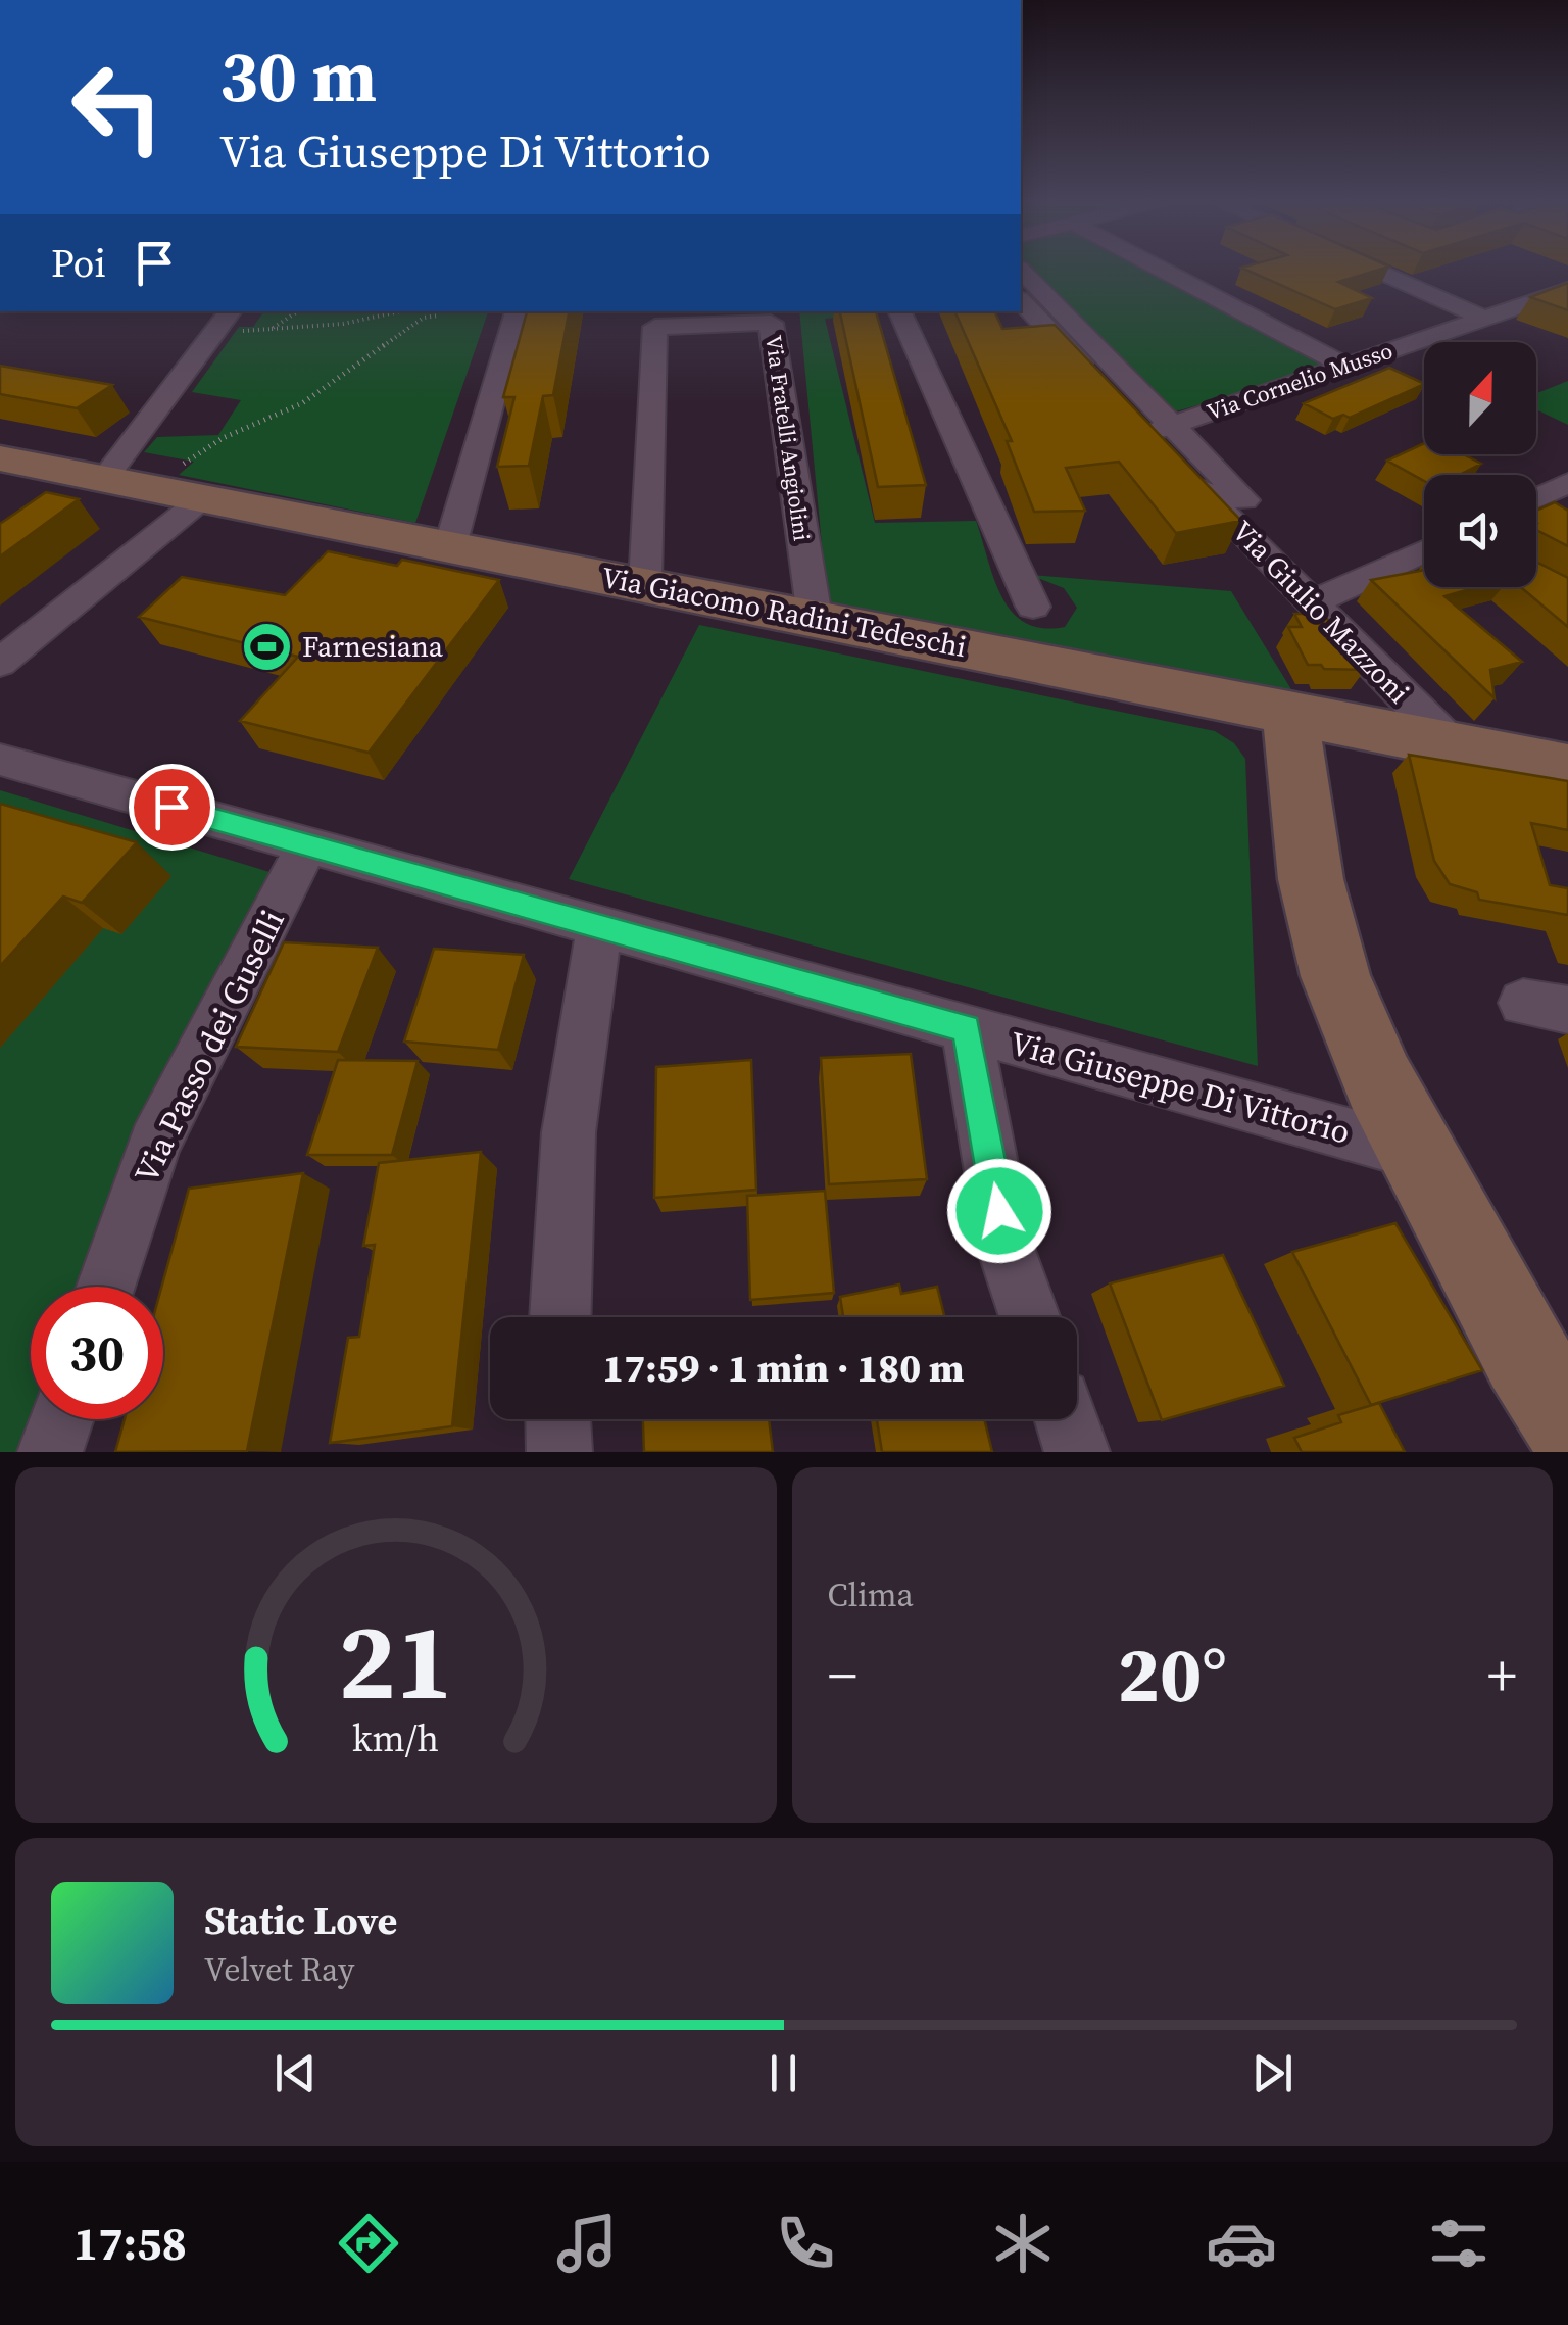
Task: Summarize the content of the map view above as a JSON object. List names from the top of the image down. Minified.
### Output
{"streets":{"main road":["Via Giacomo Radini Tedeschi"],"street":["Via Cornelio Musso","Via Fratelli Angiolini","Via Giulio Mazzoni","Via Passo dei Guselli","Via Giuseppe Di Vittorio"]},"crossings":[["Via Cornelio Musso","Via Giulio Mazzoni"],["Via Fratelli Angiolini","Via Giacomo Radini Tedeschi"],["Via Giacomo Radini Tedeschi","Via Giulio Mazzoni"],["Via Passo dei Guselli","Via Giuseppe Di Vittorio"]],"places":{"sports":["Farnesiana"]},"north":"top","page":{"turn":["30 m","Via Giuseppe Di Vittorio"],"then":"Poi","limit":"30","trip":"17:59 · 1 min · 180 m","tile":"Clima","heat":["−","20°","+"],"song":["Static Love","Velvet Ray"],"tabs":"17:58","gauge":["21","km/h"]}}
